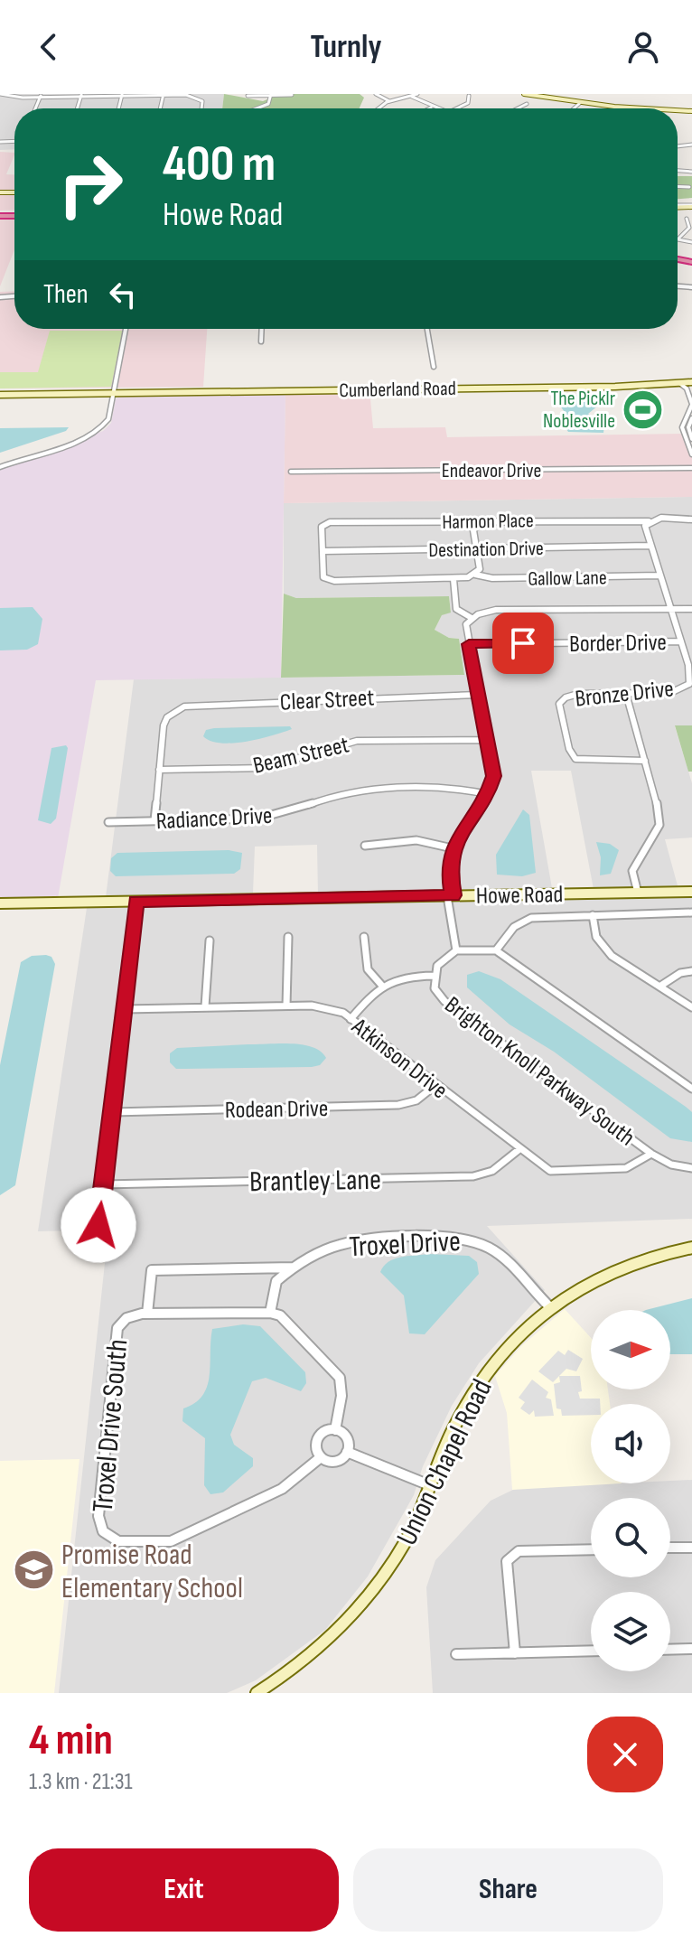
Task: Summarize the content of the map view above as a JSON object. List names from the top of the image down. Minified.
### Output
{"streets":{"street":["Cumberland Road","Endeavor Drive","Harmon Place","Destination Drive","Gallow Lane","Border Drive","Bronze Drive","Clear Street","Beam Street","Radiance Drive","Howe Road","Atkinson Drive","Brighton Knoll Parkway South","Rodean Drive","Brantley Lane","Troxel Drive","Troxel Drive South","Union Chapel Road"]},"crossings":[["Harmon Place","Destination Drive"],["Border Drive","Bronze Drive"],["Clear Street","Beam Street"],["Atkinson Drive","Brighton Knoll Parkway South"],["Atkinson Drive","Rodean Drive"],["Atkinson Drive","Brantley Lane"],["Troxel Drive","Union Chapel Road"]],"places":{"sports":["The Picklr Noblesville"],"school or university":["Promise Road Elementary School"]},"north":"right","page":{"header":"Turnly","turn":["400 m","Howe Road"],"then":"Then","heading":["4 min","1.3 km · 21:31"],"buttons":["Exit","Share"]}}
